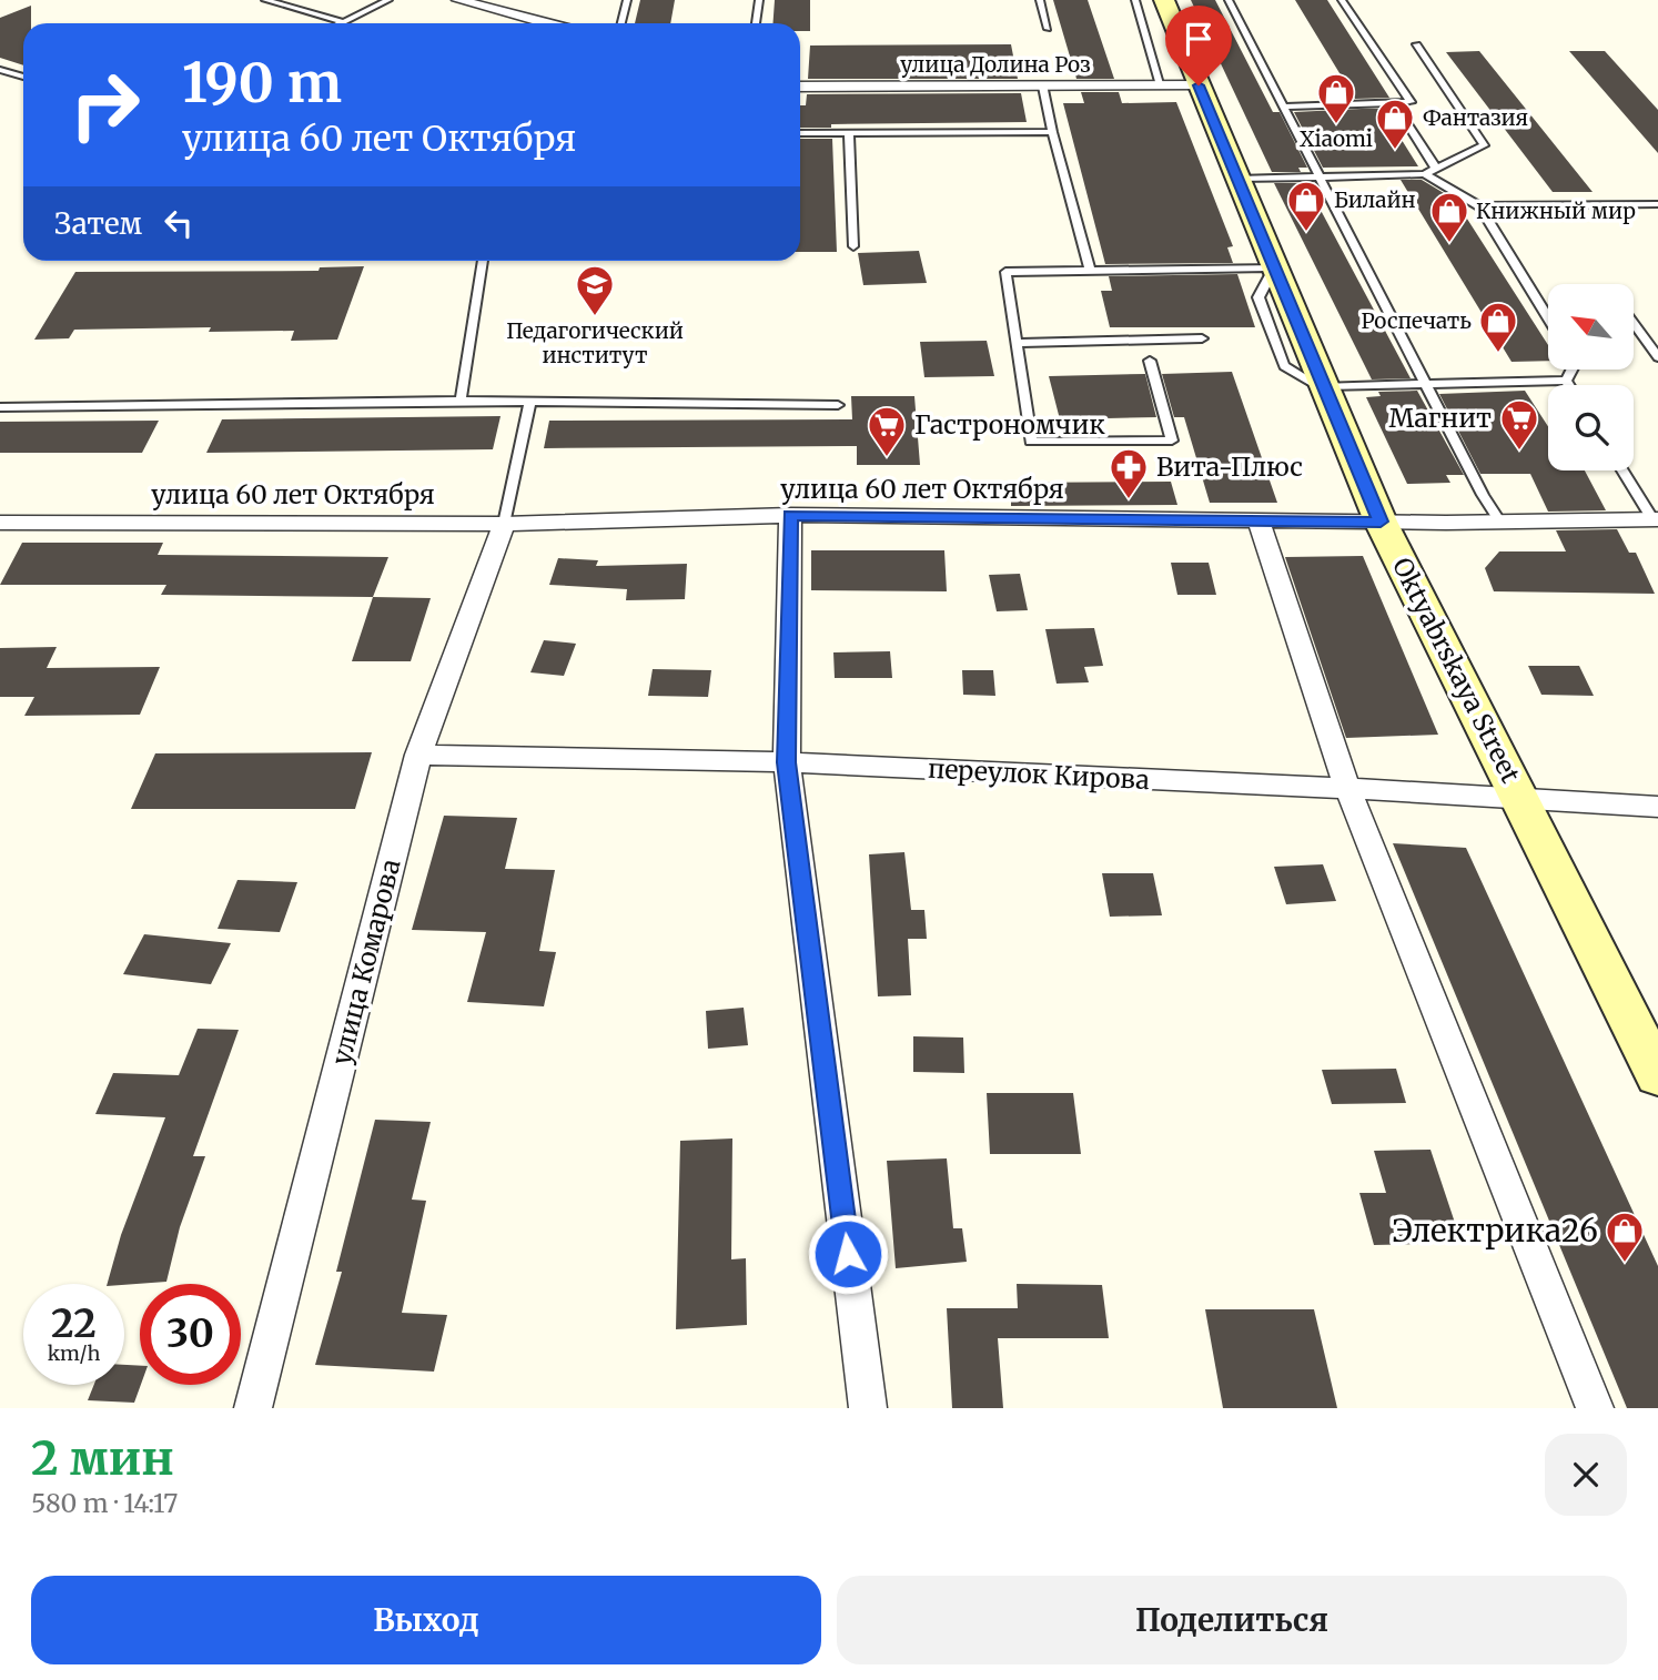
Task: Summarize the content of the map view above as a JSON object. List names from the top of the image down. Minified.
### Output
{"streets":{"main road":["Oktyabrskaya Street"],"street":["улица Долина Роз","улица 60 лет Октября","переулок Кирова","улица Комарова"]},"crossings":[["улица Долина Роз","Oktyabrskaya Street"],["улица 60 лет Октября","Oktyabrskaya Street"],["улица 60 лет Октября","улица Комарова"],["Oktyabrskaya Street","переулок Кирова"],["переулок Кирова","улица Комарова"]],"places":{"shop":["Xiaomi","Фантазия","Билайн","Книжный мир","Роспечать","Электрика26"],"school or university":["Педагогический институт"],"supermarket":["Магнит","Гастрономчик"],"pharmacy":["Вита-Плюс"]},"north":"top left","page":{"turn":["190 m","улица 60 лет Октября"],"then":"Затем","speed":"22 km/h","limit":"30","heading":["2 мин","580 m · 14:17"],"buttons":["Выход","Поделиться"]}}
